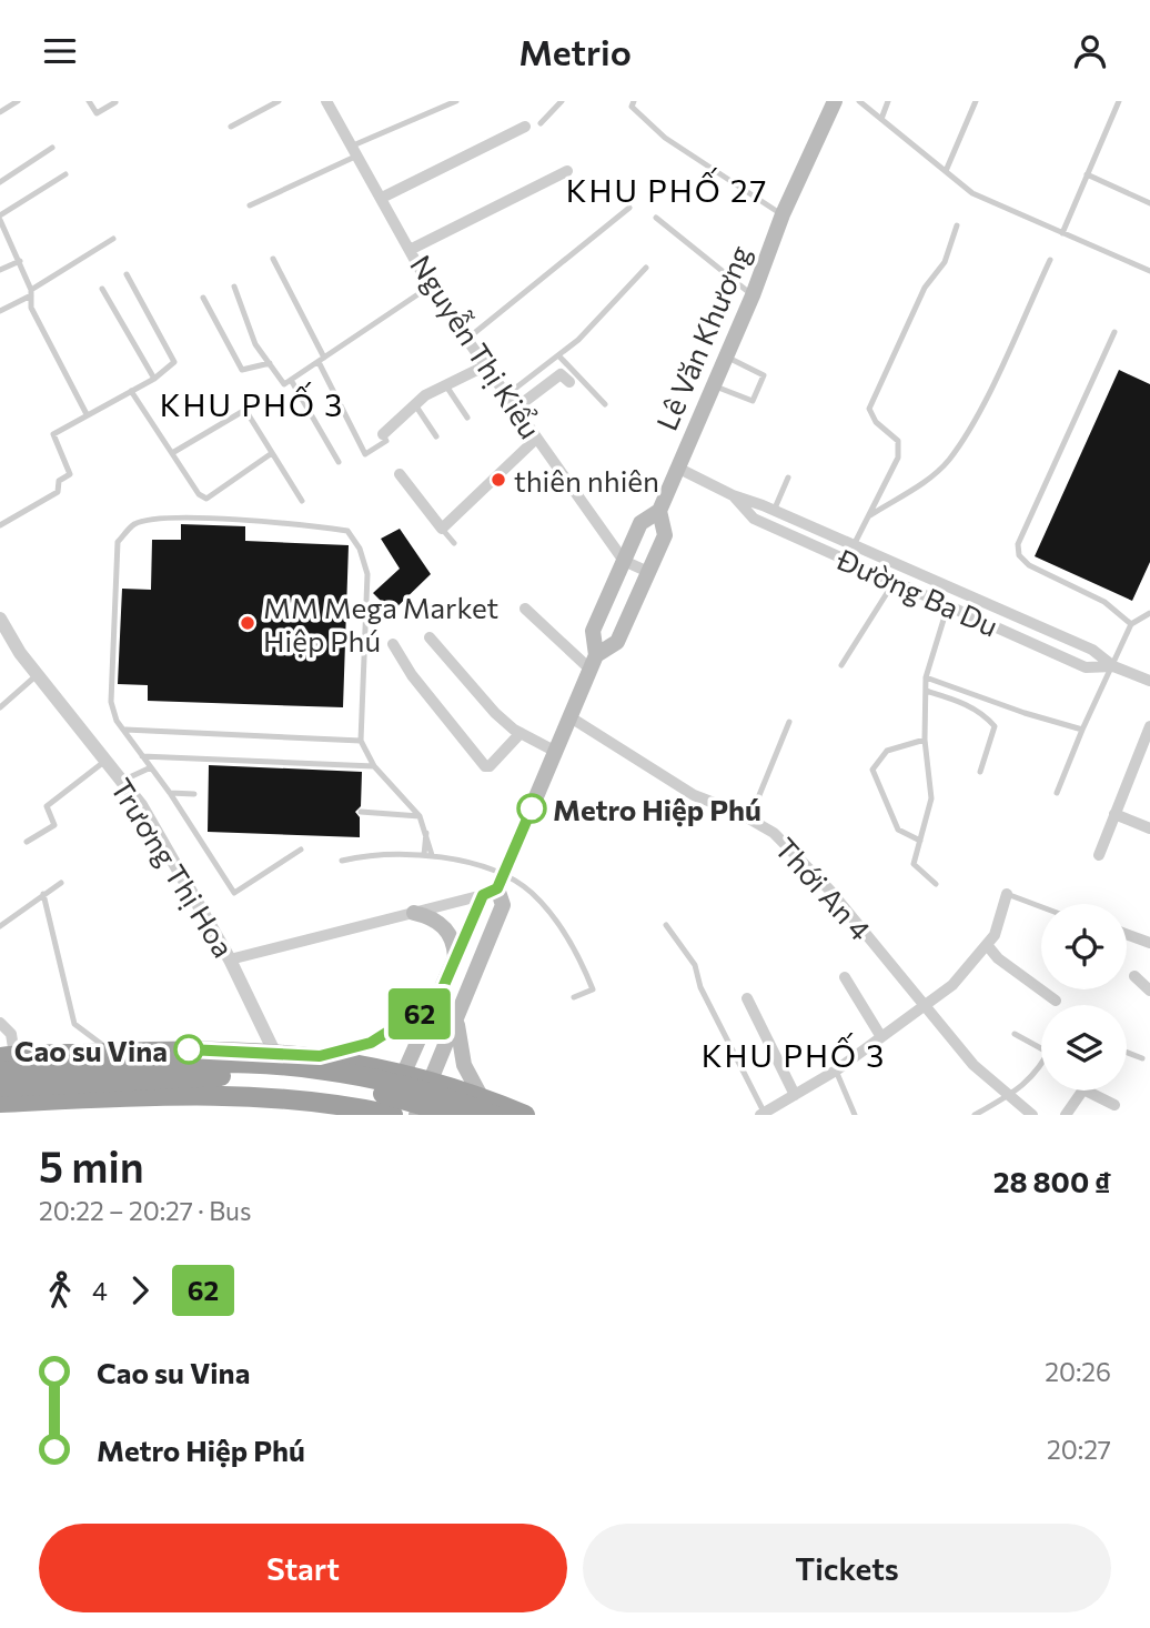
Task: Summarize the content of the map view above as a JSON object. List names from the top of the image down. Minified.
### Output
{"streets":{"main road":["Lê Văn Khương"],"street":["Nguyễn Thị Kiểu","Đường Ba Du","Trương Thị Hoa","Thới An 4"]},"crossings":[["Lê Văn Khương","Nguyễn Thị Kiểu"],["Lê Văn Khương","Đường Ba Du"],["Lê Văn Khương","Thới An 4"]],"districts":["KHU PHỐ 27","KHU PHỐ 3","KHU PHỐ 3"],"places":["thiên nhiên","MM Mega Market Hiệp Phú","Metro Hiệp Phú","Cao su Vina"],"lines":["bus line 62"],"page":{"header":"Metrio","on_map":"62","heading":["5 min","20:22 – 20:27 · Bus","28 800 ₫"],"legs":["4","62"],"list":[{"name":"Cao su Vina","value":"20:26"},{"name":"Metro Hiệp Phú","value":"20:27"}],"buttons":["Start","Tickets"]}}
